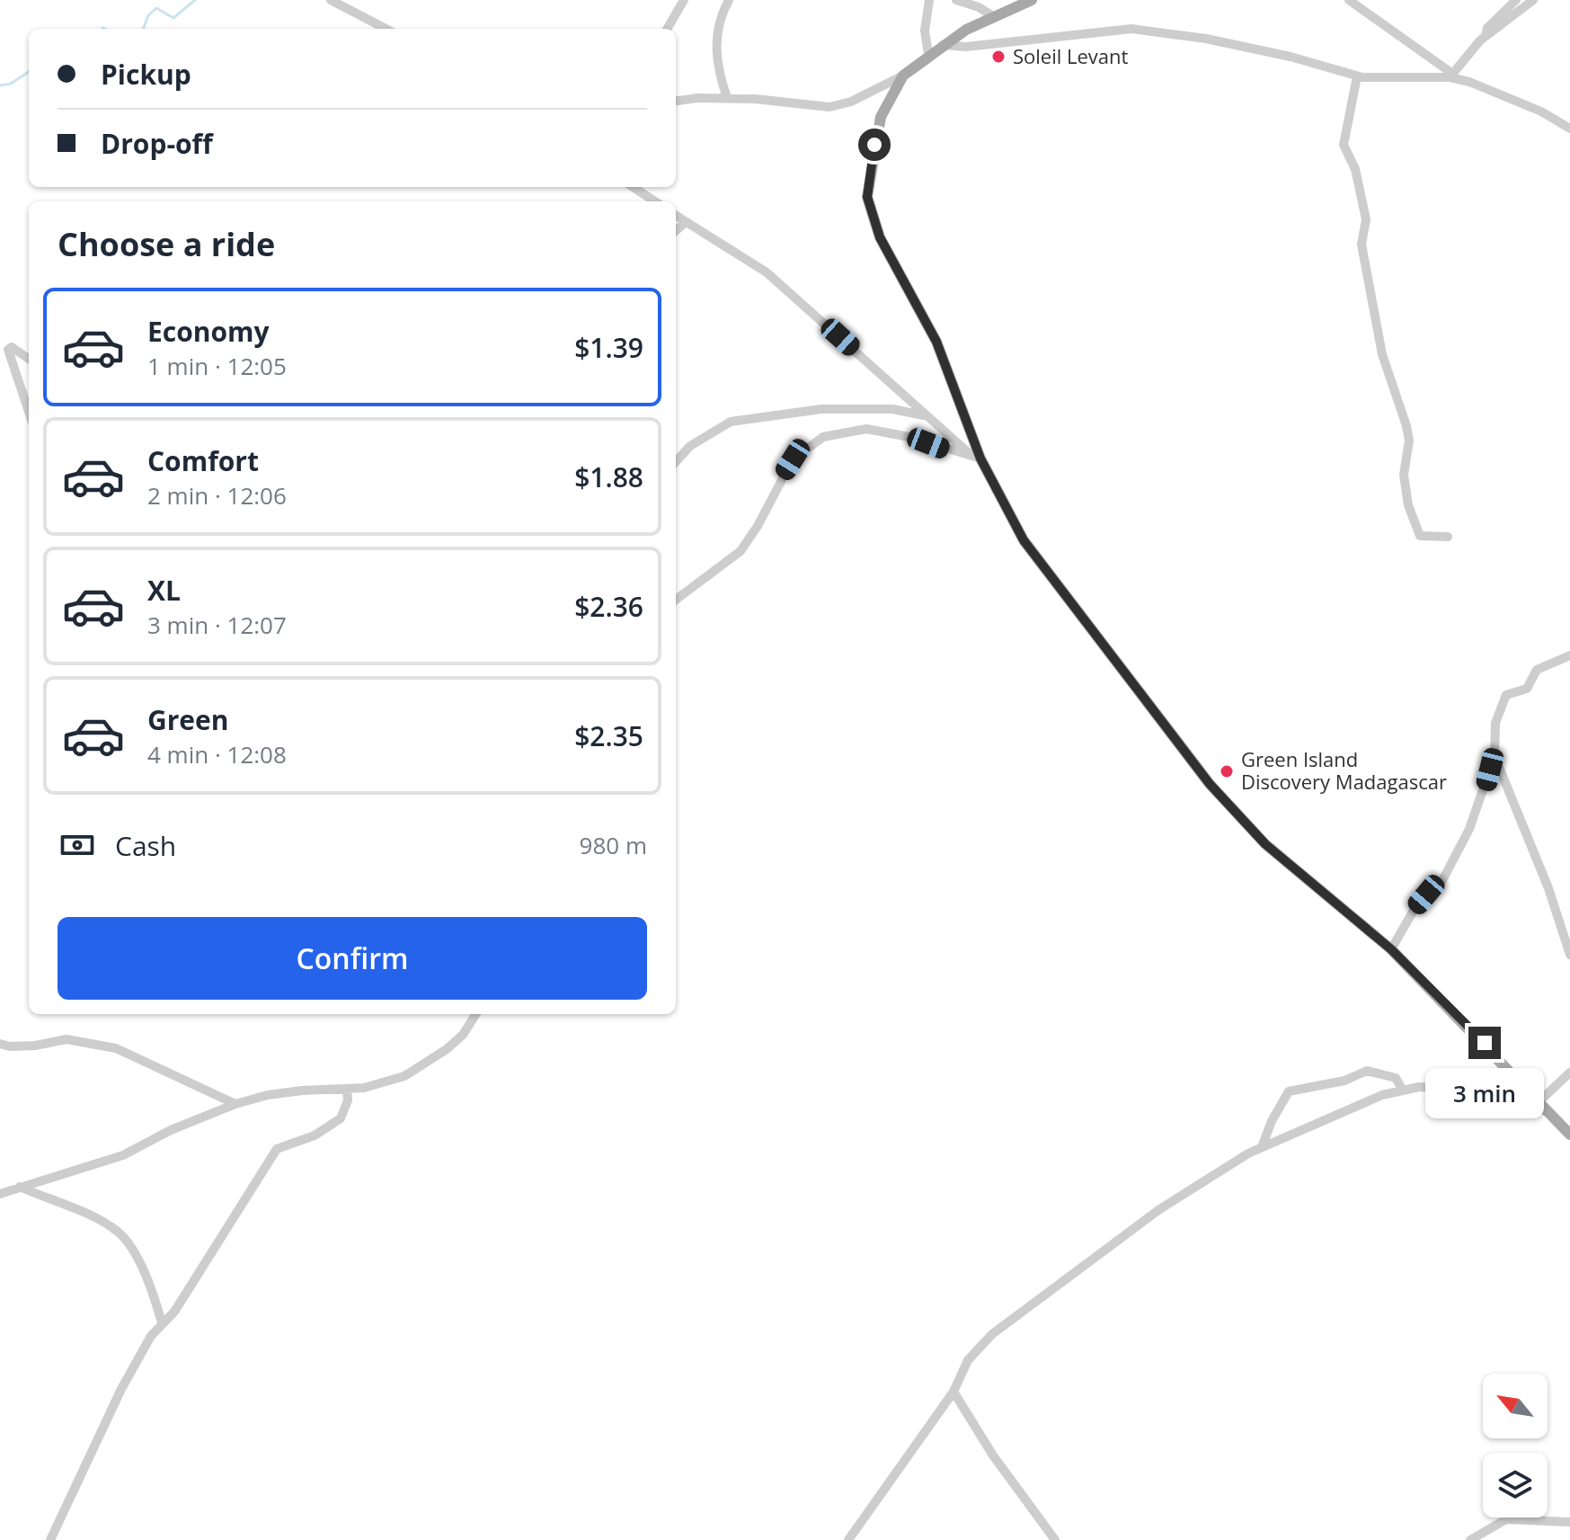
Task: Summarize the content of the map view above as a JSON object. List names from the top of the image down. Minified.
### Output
{"places":["Soleil Levant","Green Island Discovery Madagascar"],"north":"top left","page":{"banner":["Pickup","Drop-off"],"heading":"Choose a ride","list":[{"name":"Economy","note":"1 min · 12:05","value":"$1.39"},{"name":"Comfort","note":"2 min · 12:06","value":"$1.88"},{"name":"XL","note":"3 min · 12:07","value":"$2.36"},{"name":"Green","note":"4 min · 12:08","value":"$2.35"}],"pay":["Cash","980 m"],"buttons":"Confirm","bubble":"3 min"}}
